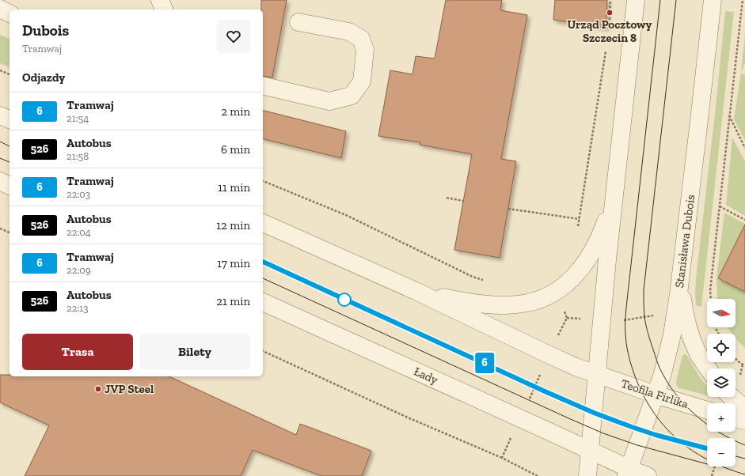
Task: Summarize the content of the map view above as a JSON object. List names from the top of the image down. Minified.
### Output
{"streets":{"street":["Stanisława Dubois","Łady","Teofila Firlika"]},"crossings":[["Stanisława Dubois","Teofila Firlika"]],"places":["Urząd Pocztowy Szczecin 8","JVP Steel"],"lines":["tram line 6"],"north":"right","page":{"on_map":"6","heading":[["Dubois","Tramwaj"],"Odjazdy"],"list":[{"mark":"6","name":"Tramwaj","note":"21:54","value":"2 min"},{"mark":"526","name":"Autobus","note":"21:58","value":"6 min"},{"mark":"6","name":"Tramwaj","note":"22:03","value":"11 min"},{"mark":"526","name":"Autobus","note":"22:04","value":"12 min"},{"mark":"6","name":"Tramwaj","note":"22:09","value":"17 min"},{"mark":"526","name":"Autobus","note":"22:13","value":"21 min"}],"map_buttons":["+","−"],"buttons":["Trasa","Bilety"]}}
